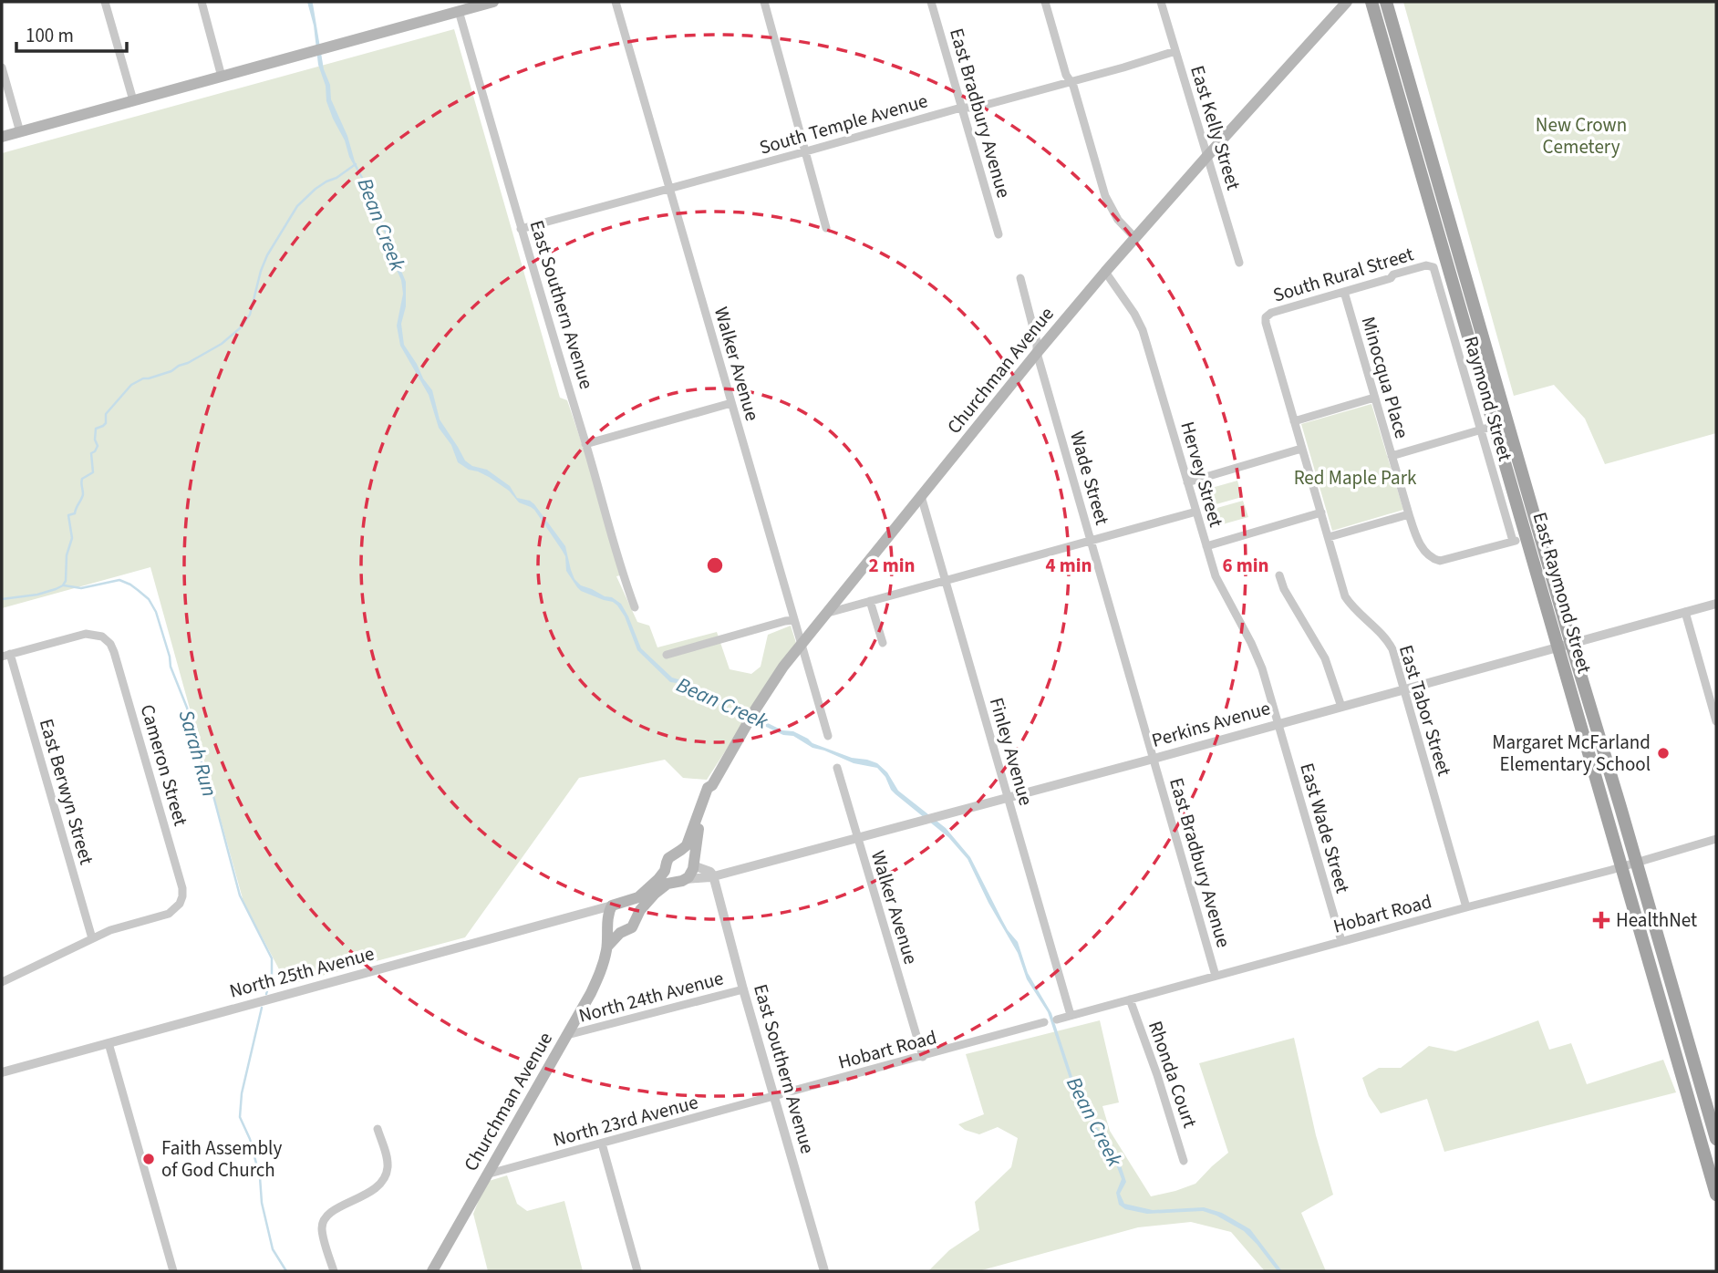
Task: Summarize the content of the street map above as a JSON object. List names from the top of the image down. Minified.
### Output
{"streets":{"main road":["Churchman Avenue","East Raymond Street"],"street":["East Bradbury Avenue","South Temple Avenue","East Kelly Street","South Rural Street","East Southern Avenue","Walker Avenue","Minocqua Place","Raymond Street","Hervey Street","Wade Street","East Tabor Street","Perkins Avenue","Finley Avenue","Cameron Street","East Berwyn Street","East Wade Street","Hobart Road","North 25th Avenue","North 24th Avenue","Rhonda Court","North 23rd Avenue"]},"crossings":[["East Bradbury Avenue","South Temple Avenue"],["East Bradbury Avenue","Wade Street"],["East Bradbury Avenue","Perkins Avenue"],["East Bradbury Avenue","Hobart Road"],["South Temple Avenue","East Kelly Street"],["South Temple Avenue","East Southern Avenue"],["South Temple Avenue","Walker Avenue"],["East Kelly Street","Churchman Avenue"],["South Rural Street","Minocqua Place"],["South Rural Street","Raymond Street"],["South Rural Street","East Tabor Street"],["East Southern Avenue","Perkins Avenue"],["East Southern Avenue","Hobart Road"],["East Southern Avenue","North 24th Avenue"],["East Southern Avenue","North 23rd Avenue"],["Walker Avenue","Churchman Avenue"],["Walker Avenue","Perkins Avenue"],["Walker Avenue","Hobart Road"],["Churchman Avenue","Hervey Street"],["Churchman Avenue","Wade Street"],["Churchman Avenue","Perkins Avenue"],["Churchman Avenue","Finley Avenue"],["Churchman Avenue","North 25th Avenue"],["Churchman Avenue","North 24th Avenue"],["Churchman Avenue","North 23rd Avenue"],["Minocqua Place","Raymond Street"],["Minocqua Place","East Raymond Street"],["Raymond Street","East Raymond Street"],["Hervey Street","Perkins Avenue"],["Hervey Street","East Wade Street"],["Wade Street","Perkins Avenue"],["East Raymond Street","Perkins Avenue"],["East Raymond Street","Hobart Road"],["East Tabor Street","Perkins Avenue"],["East Tabor Street","Hobart Road"],["Perkins Avenue","Finley Avenue"],["Perkins Avenue","East Wade Street"],["Finley Avenue","Hobart Road"],["Cameron Street","East Berwyn Street"],["East Wade Street","Hobart Road"],["Hobart Road","Rhonda Court"],["Hobart Road","North 23rd Avenue"]],"water":["Bean Creek","Sarah Run"],"parks":["New Crown Cemetery","Red Maple Park"],"places":{"other":["Margaret McFarland Elementary School","Faith Assembly of God Church"],"health":["HealthNet"]},"scale_bar":"100 m","rings":["2 min","4 min","6 min"]}
